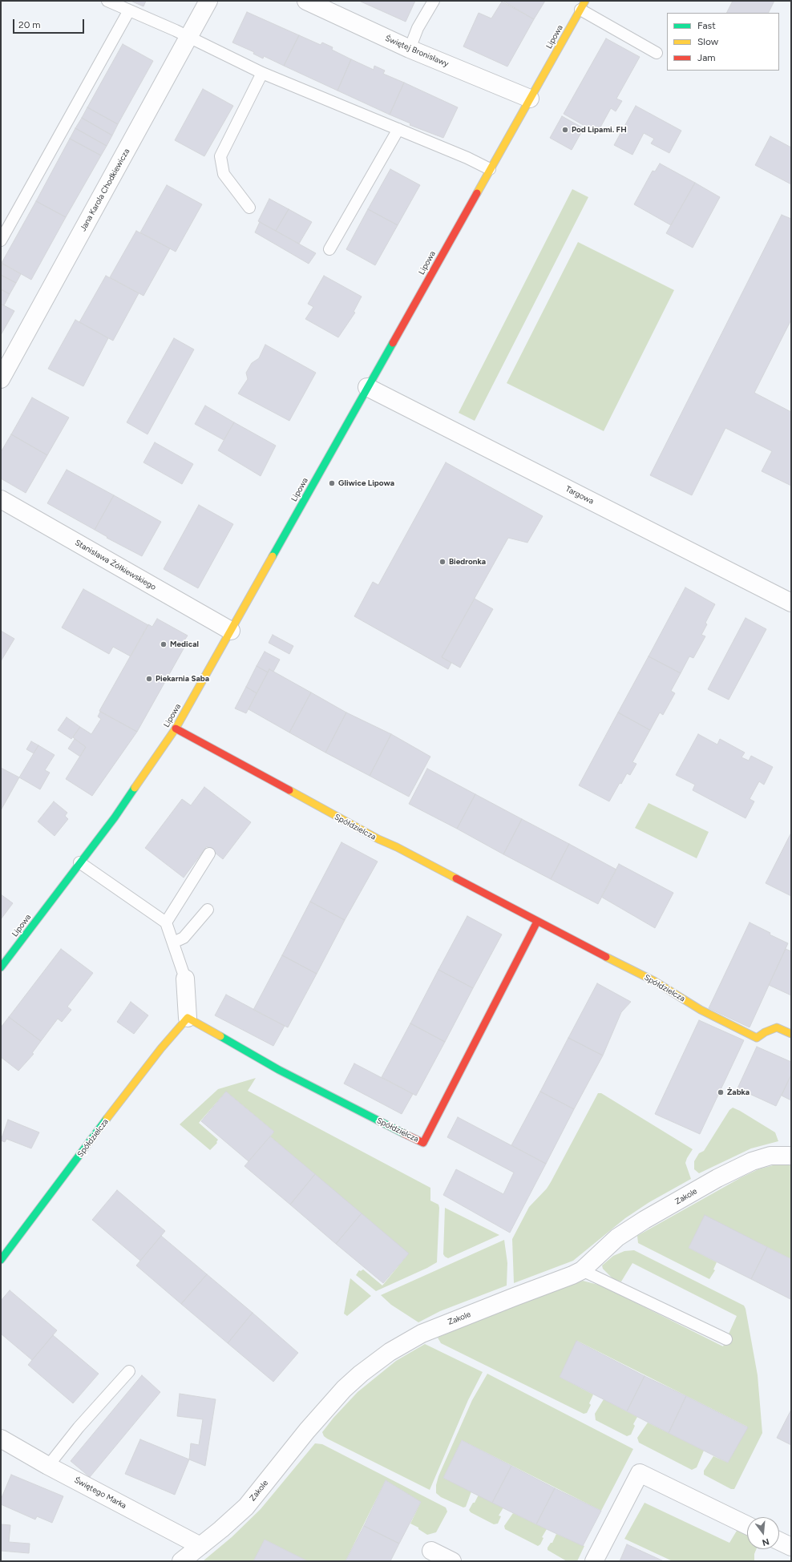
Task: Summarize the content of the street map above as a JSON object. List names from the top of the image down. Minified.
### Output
{"streets":{"street":["Lipowa","Świętej Bronisławy","Jana Karola Chodkiewicza","Targowa","Stanisława Żółkiewskiego","Spółdzielcza","Zakole","Świętego Marka"]},"crossings":[["Lipowa","Świętej Bronisławy"],["Lipowa","Targowa"],["Lipowa","Stanisława Żółkiewskiego"],["Lipowa","Spółdzielcza"],["Zakole","Świętego Marka"]],"places":["Pod Lipami. FH","Gliwice Lipowa","Biedronka","Medical","Piekarnia Saba","Żabka"],"legend":["Fast","Slow","Jam"],"scale_bar":"20 m","north":"bottom"}
